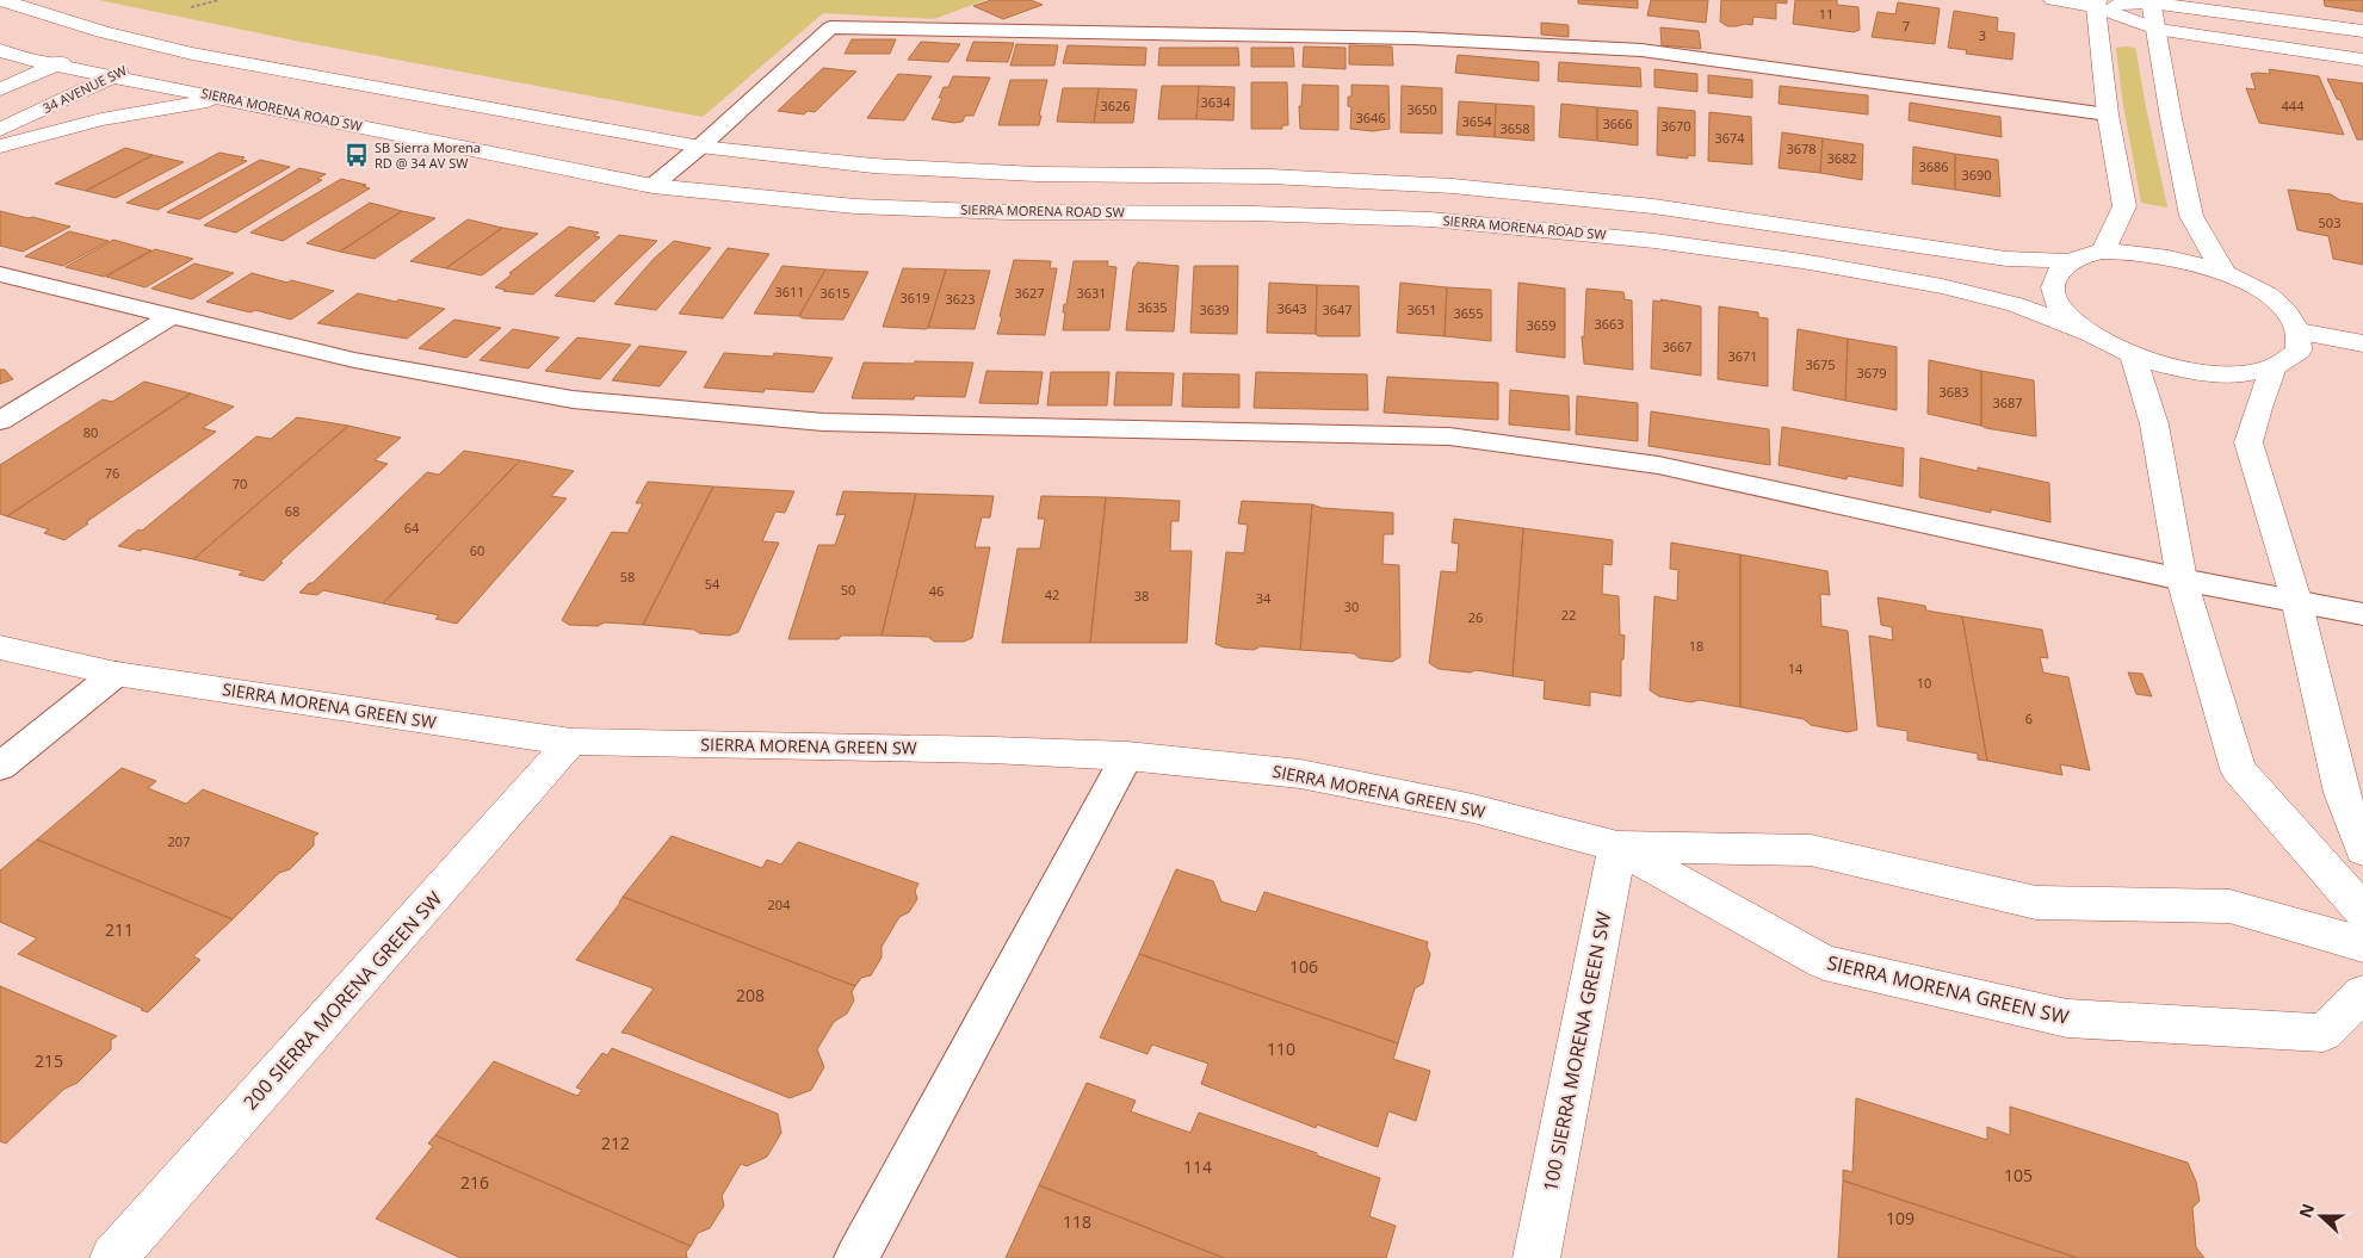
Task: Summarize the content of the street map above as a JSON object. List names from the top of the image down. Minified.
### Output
{"streets":{"street":["34 AVENUE SW","SIERRA MORENA ROAD SW","SIERRA MORENA GREEN SW","200 SIERRA MORENA GREEN SW","100 SIERRA MORENA GREEN SW"]},"crossings":[["34 AVENUE SW","SIERRA MORENA ROAD SW"],["SIERRA MORENA GREEN SW","200 SIERRA MORENA GREEN SW"],["SIERRA MORENA GREEN SW","100 SIERRA MORENA GREEN SW"]],"places":{"bus stop":["SB Sierra Morena RD @ 34 AV SW"]},"house_numbers":["11","7","3","3634","3626","444","3650","3646","3654","3666","3670","3658","3674","3678","3682","3686","3690","503","3611","3615","3627","3631","3619","3623","3635","3643","3639","3647","3651","3655","3663","3659","3667","3671","3675","3679","3683","3687","80","76","70","68","64","60","58","54","50","46","42","38","34","30","22","26","18","14","10","6","207","204","211","106","208","110","215","212","114","105","216","109","118"],"north":"left"}
